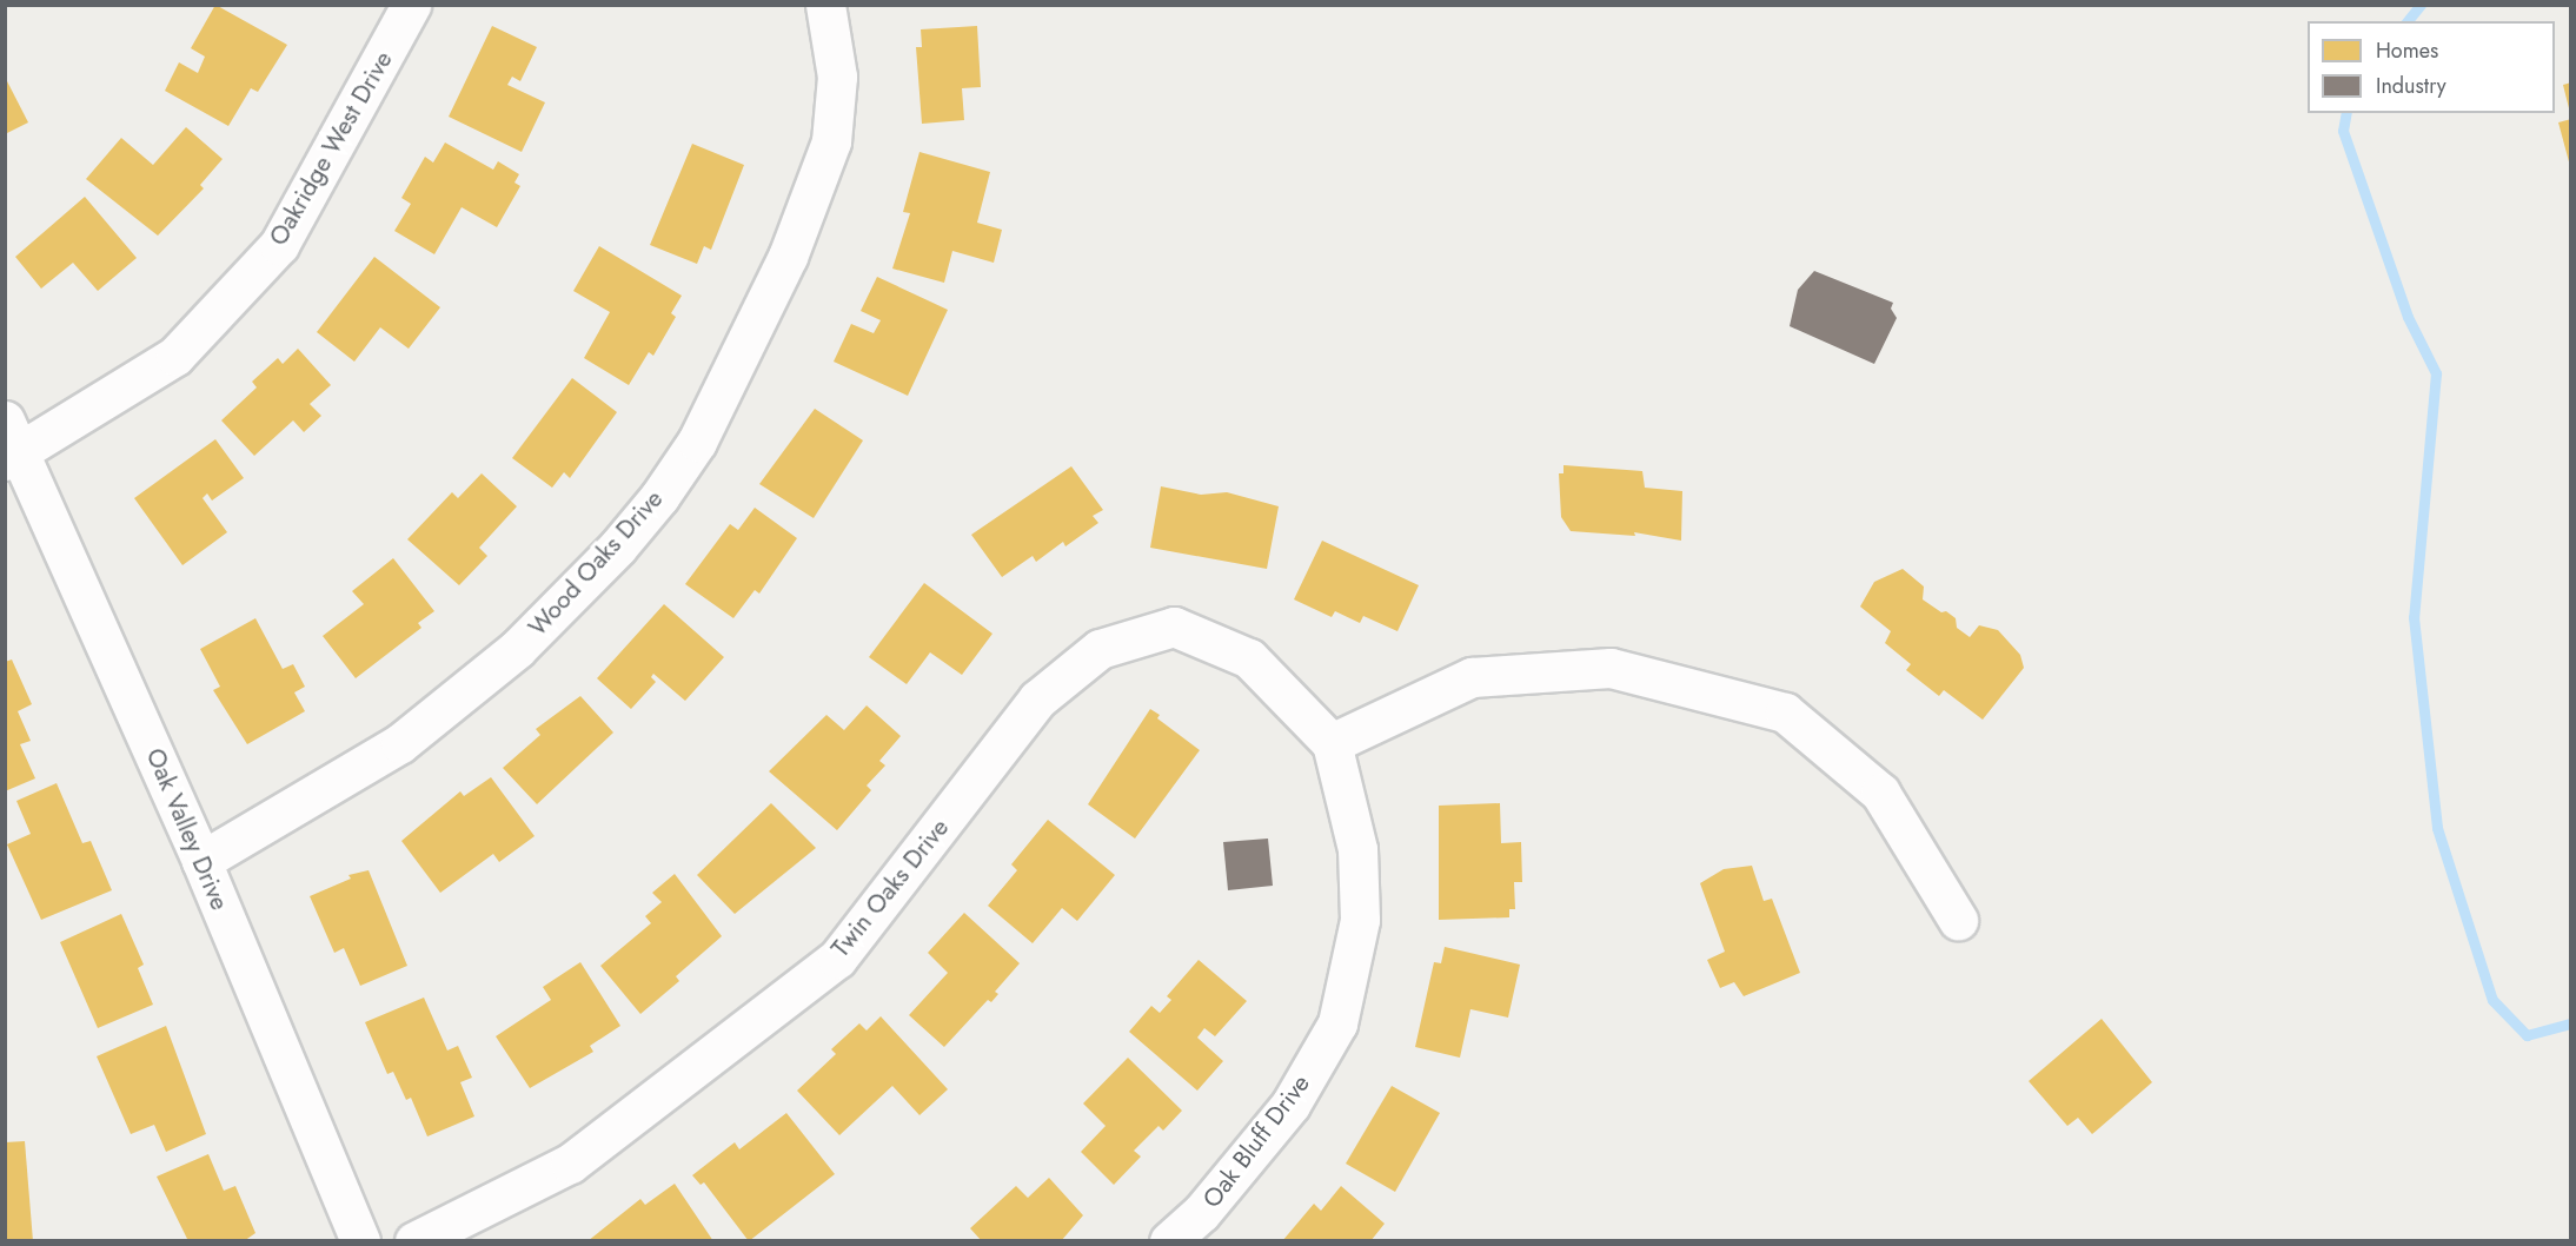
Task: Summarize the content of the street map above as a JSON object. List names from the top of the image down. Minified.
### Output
{"streets":{"street":["Oakridge West Drive","Wood Oaks Drive","Oak Valley Drive","Twin Oaks Drive","Oak Bluff Drive"]},"crossings":[["Oakridge West Drive","Oak Valley Drive"],["Wood Oaks Drive","Oak Valley Drive"],["Twin Oaks Drive","Oak Bluff Drive"]],"legend":["Homes","Industry"]}
